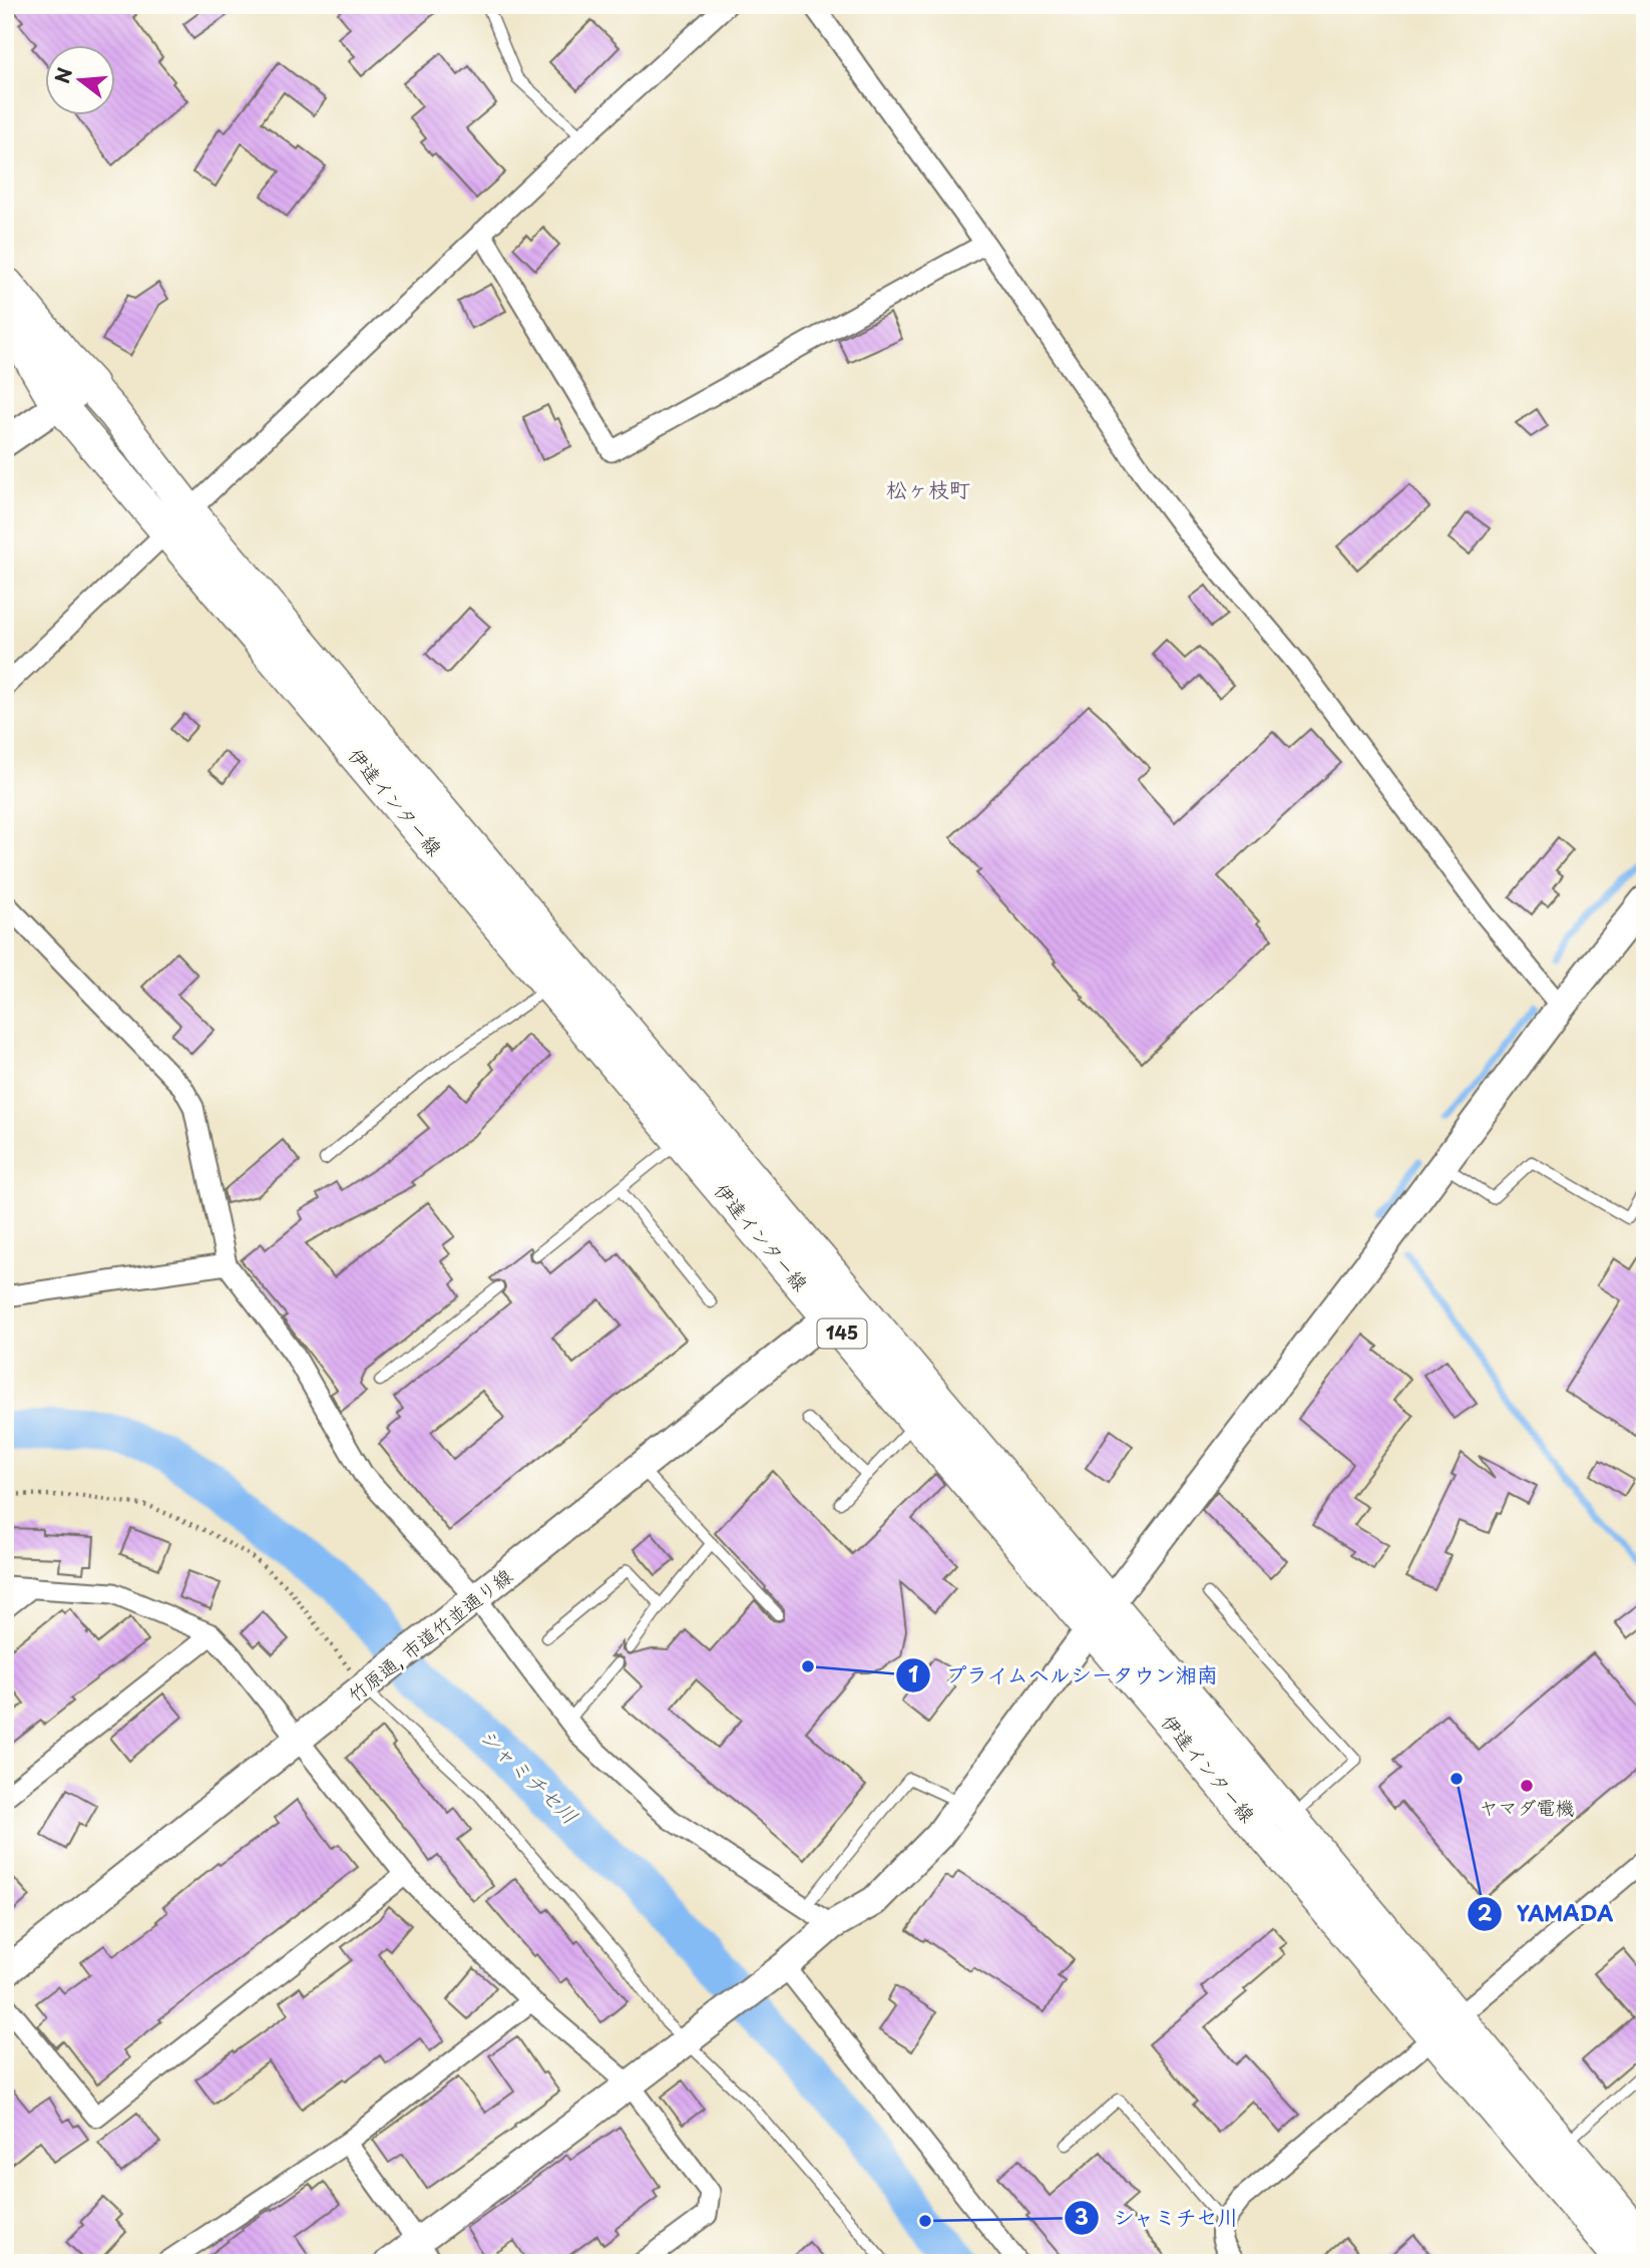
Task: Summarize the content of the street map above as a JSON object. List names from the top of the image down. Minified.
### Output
{"streets":{"main road":["伊達インター線","145"],"street":["竹原通, 市道竹並通り線"]},"crossings":[["伊達インター線","竹原通, 市道竹並通り線"]],"districts":["松ヶ枝町"],"water":["シャミチセ川"],"places":["プライムヘルシータウン湘南","YAMADA","ヤマダ電機","シャミチセ川"],"north":"left"}
